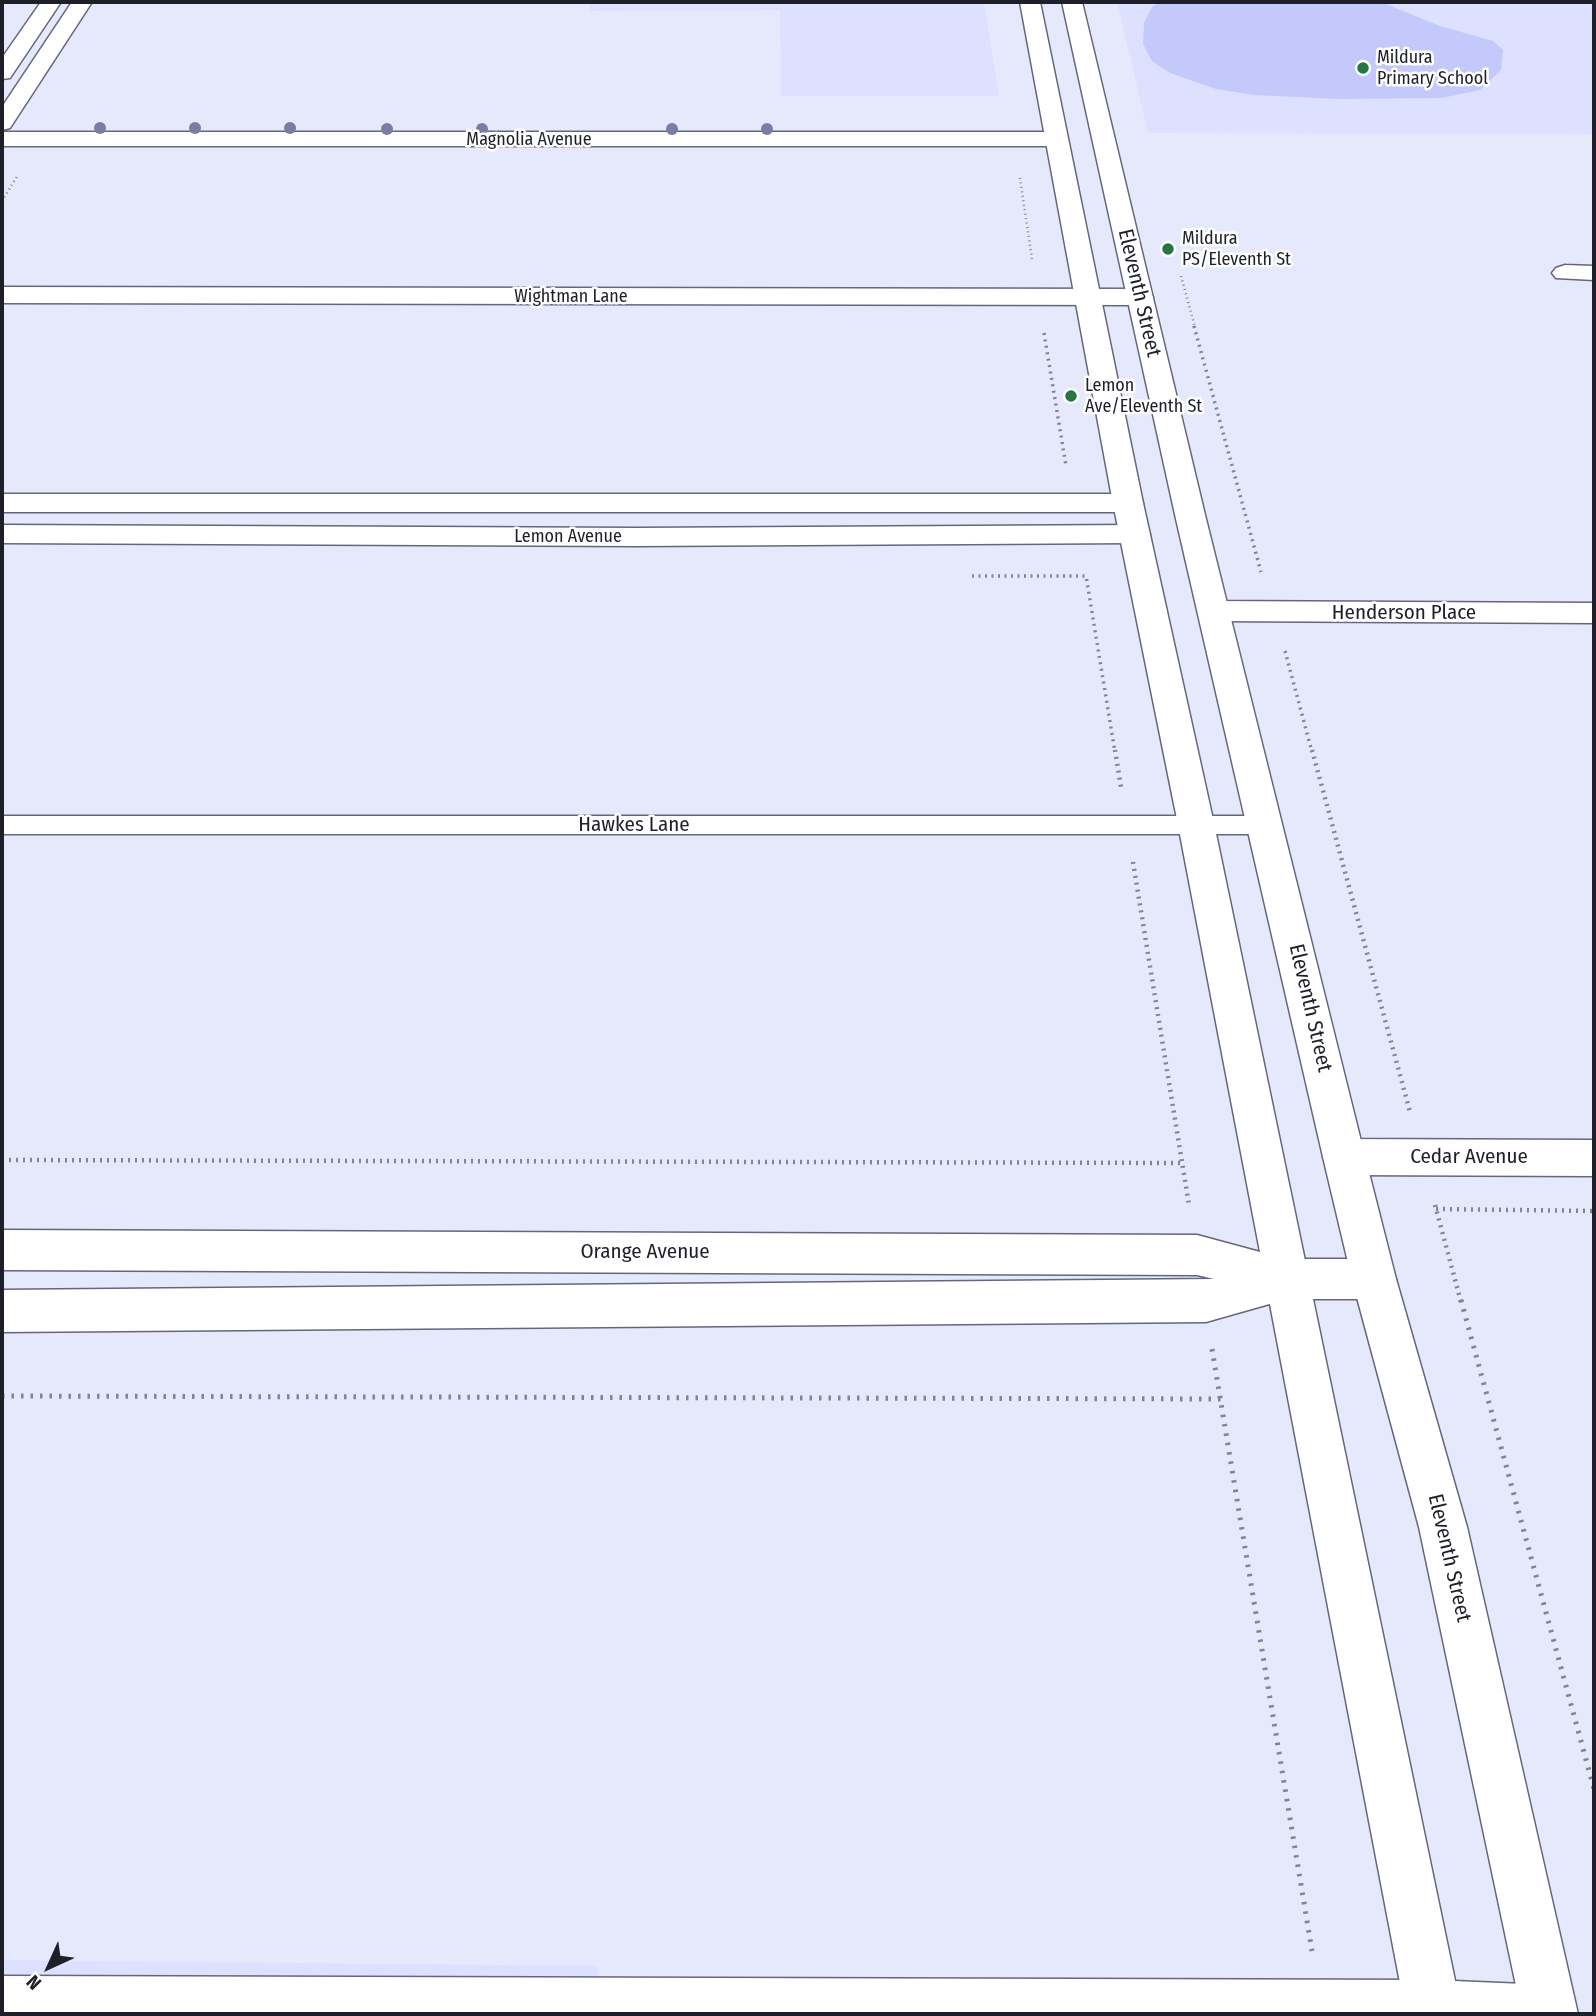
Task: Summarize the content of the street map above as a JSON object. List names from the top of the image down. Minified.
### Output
{"streets":{"street":["Magnolia Avenue","Eleventh Street","Wightman Lane","Lemon Avenue","Henderson Place","Cedar Avenue","Orange Avenue"],"lane":["Hawkes Lane"]},"crossings":[["Magnolia Avenue","Eleventh Street"],["Eleventh Street","Wightman Lane"],["Eleventh Street","Lemon Avenue"],["Eleventh Street","Henderson Place"],["Eleventh Street","Hawkes Lane"],["Eleventh Street","Cedar Avenue"],["Eleventh Street","Orange Avenue"]],"places":["Mildura Primary School","Mildura PS/Eleventh St","Lemon Ave/Eleventh St"],"north":"bottom left"}
